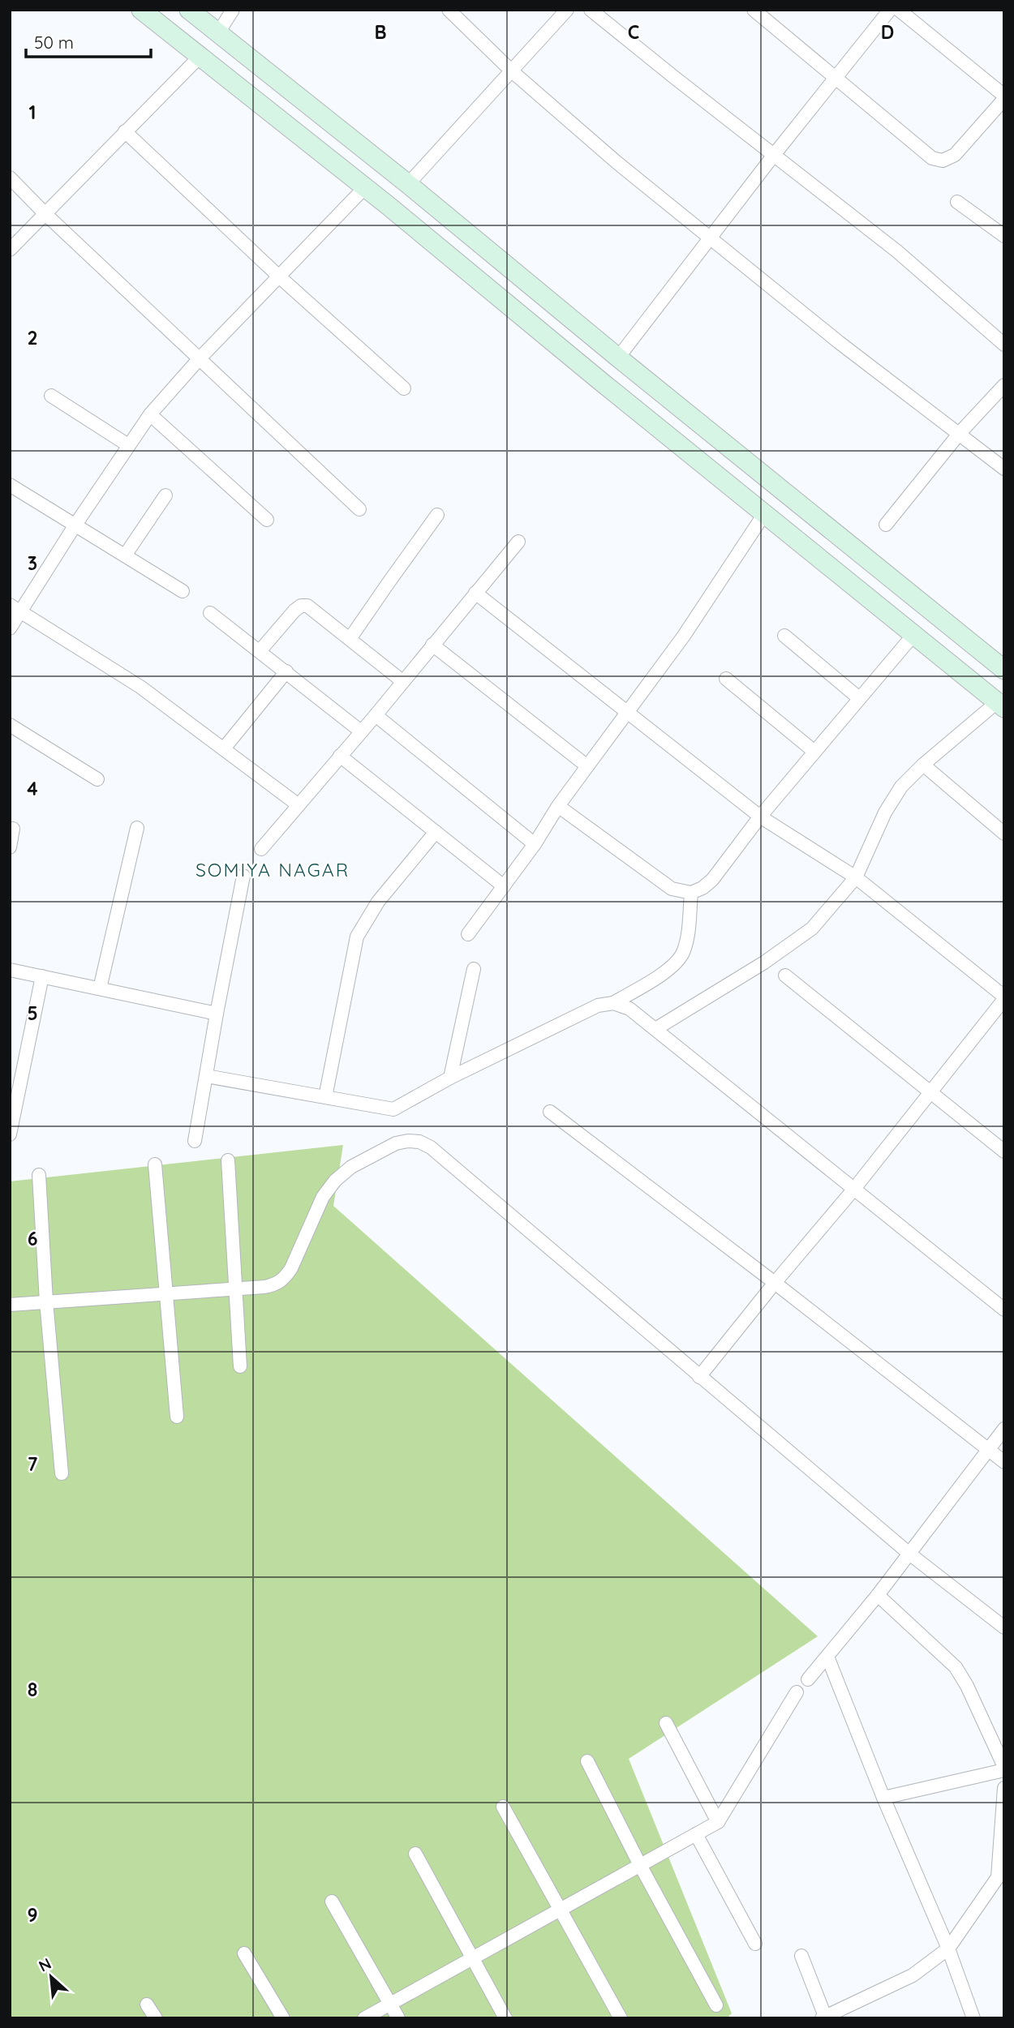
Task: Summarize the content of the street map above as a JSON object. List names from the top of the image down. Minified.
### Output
{"districts":["SOMIYA NAGAR"],"scale_bar":"50 m","north":"top left","grid":{"columns":["B","C","D"],"rows":["1","2","3","4","5","6","7","8","9"]}}
